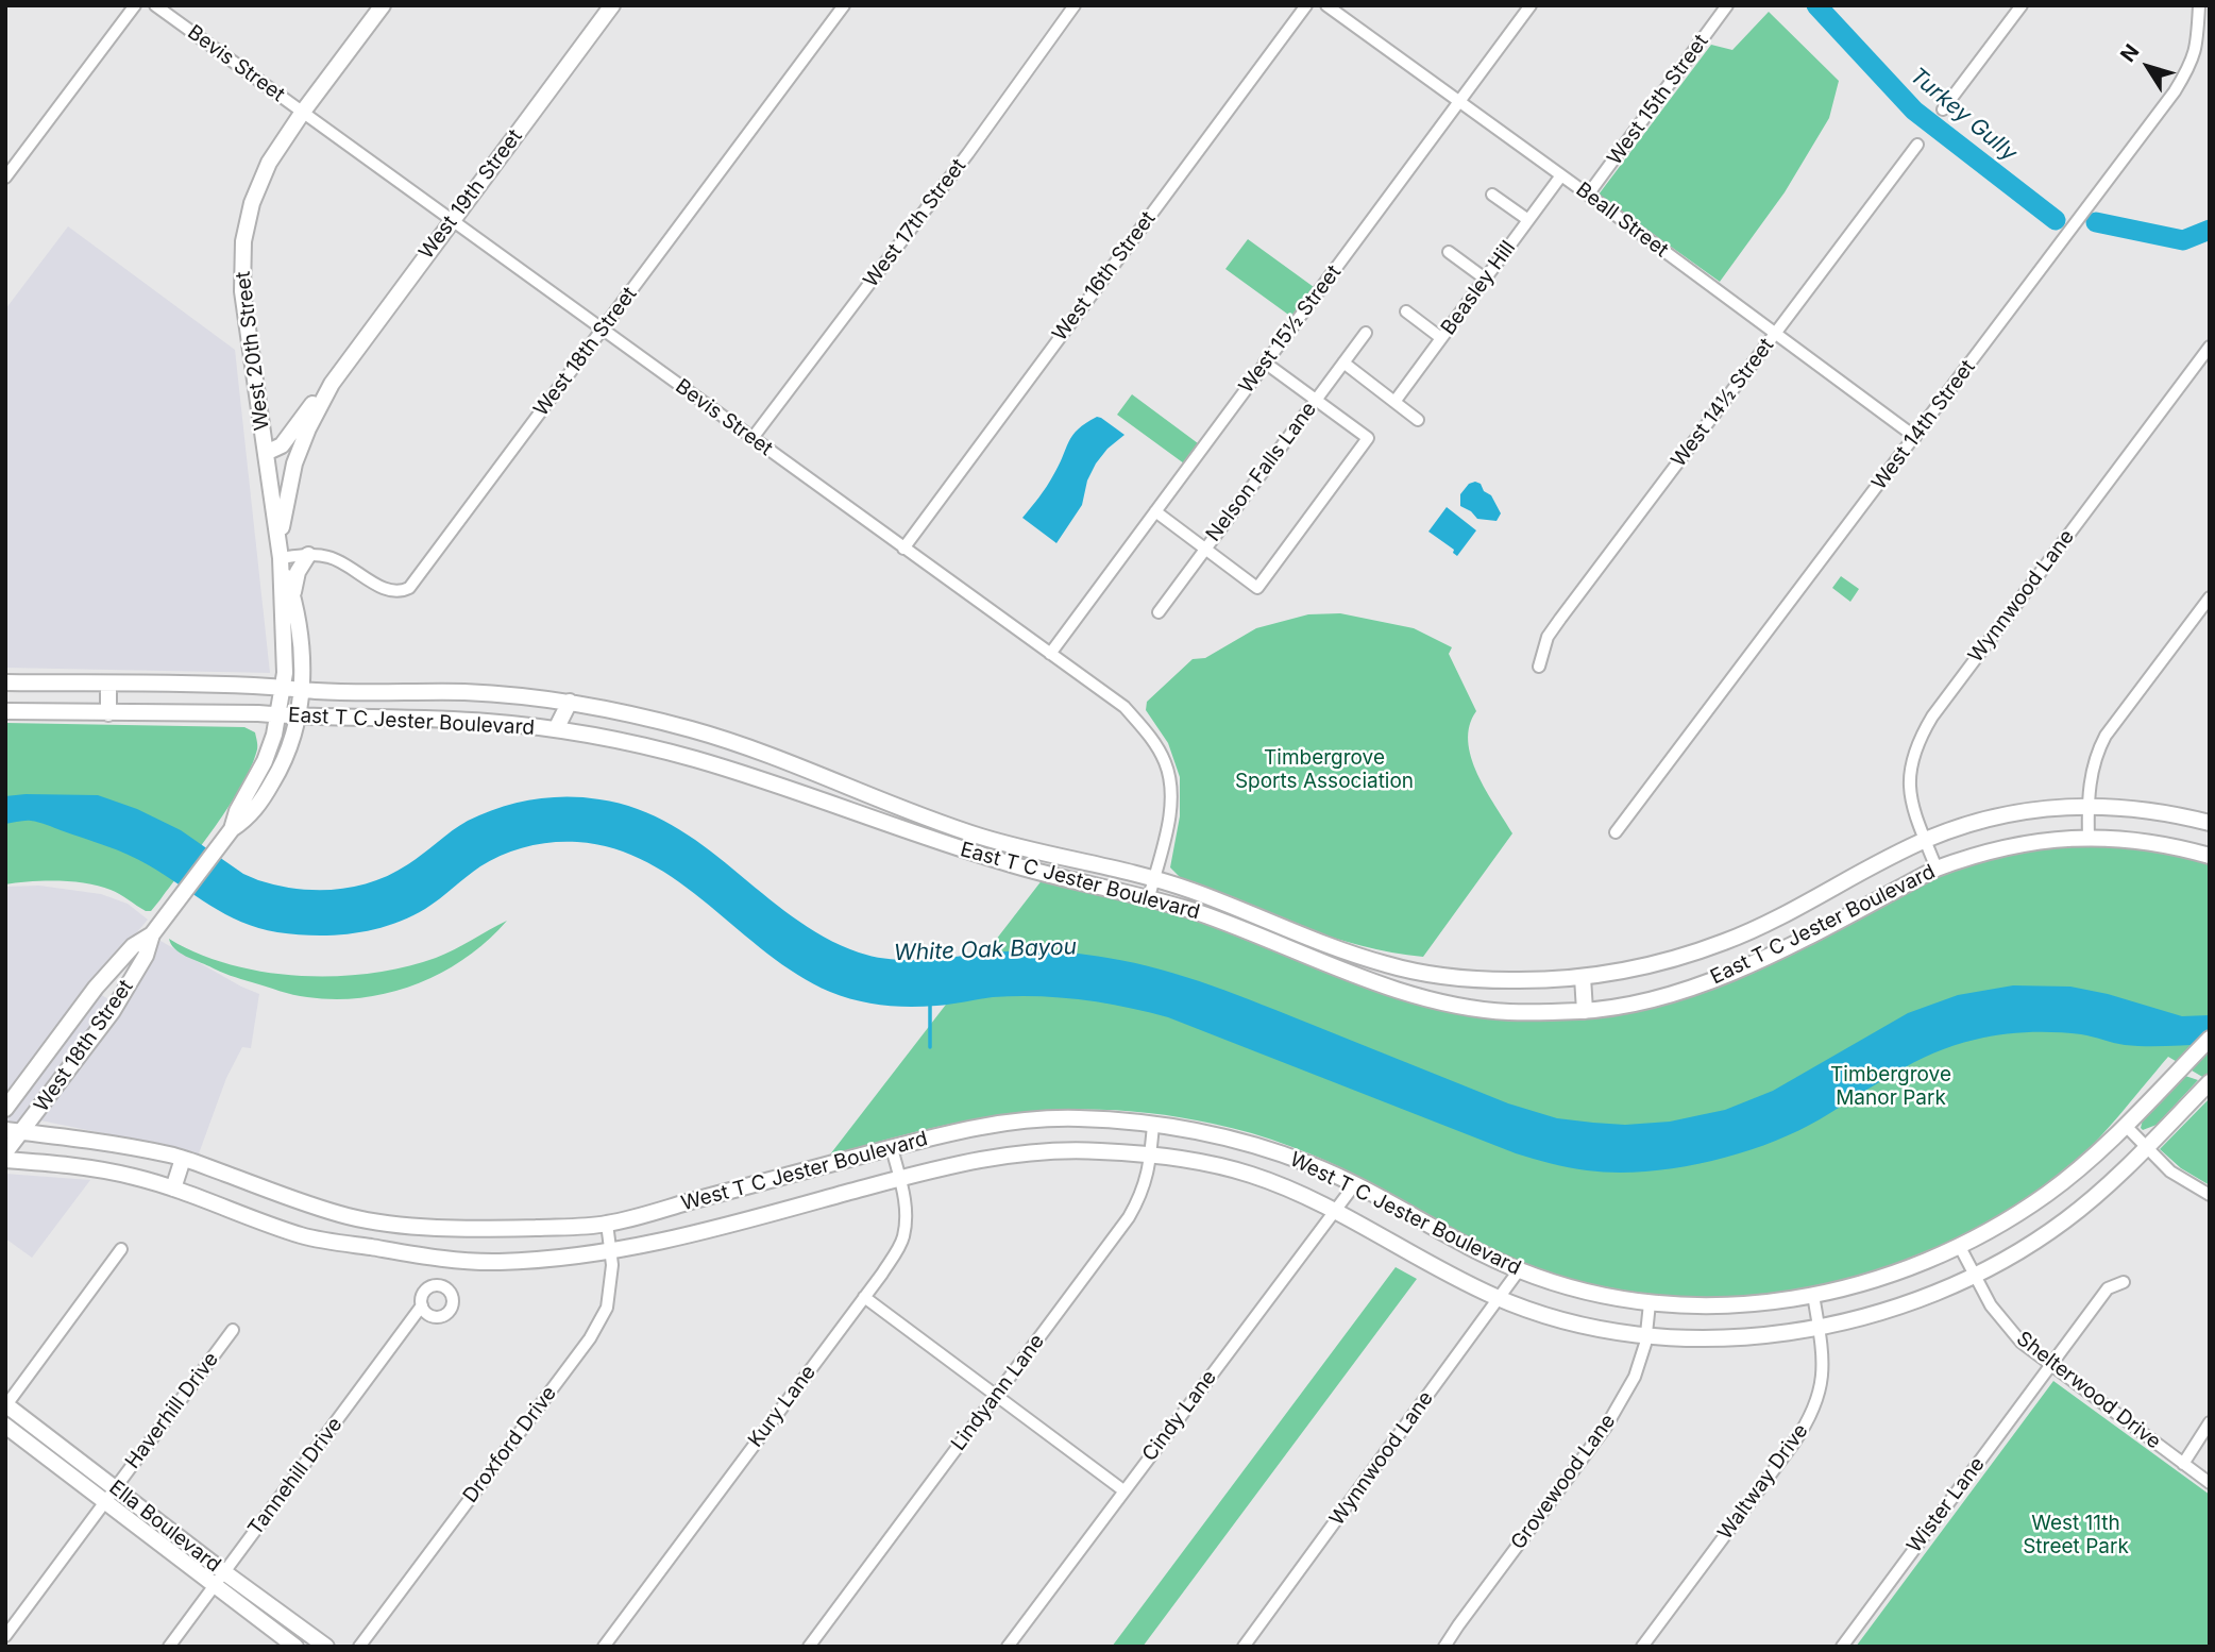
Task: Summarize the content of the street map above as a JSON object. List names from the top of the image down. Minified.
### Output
{"streets":{"main road":["West 19th Street","West 20th Street","West 18th Street","East T C Jester Boulevard","West T C Jester Boulevard","Ella Boulevard"],"street":["Bevis Street","West 15th Street","Beall Street","West 17th Street","West 16th Street","Beasley Hill","West 15½ Street","West 14½ Street","West 14th Street","Nelson Falls Lane","Wynnwood Lane","Shelterwood Drive","Lindyann Lane","Kury Lane","Haverhill Drive","Cindy Lane","Droxford Drive","Tannehill Drive","Grovewood Lane","Waltway Drive","Wister Lane"]},"crossings":[["Bevis Street","West 19th Street"],["Bevis Street","West 17th Street"],["Bevis Street","West 16th Street"],["Bevis Street","West 15½ Street"],["Bevis Street","West 20th Street"],["Bevis Street","West 18th Street"],["Bevis Street","East T C Jester Boulevard"],["West 15th Street","Beall Street"],["West 19th Street","West 20th Street"],["Beall Street","Beasley Hill"],["Beall Street","West 15½ Street"],["Beall Street","West 14½ Street"],["Beall Street","West 14th Street"],["West 20th Street","West 18th Street"],["West 20th Street","East T C Jester Boulevard"],["West 18th Street","West T C Jester Boulevard"],["Wynnwood Lane","East T C Jester Boulevard"],["Wynnwood Lane","West T C Jester Boulevard"],["West T C Jester Boulevard","Shelterwood Drive"],["West T C Jester Boulevard","Lindyann Lane"],["West T C Jester Boulevard","Kury Lane"],["West T C Jester Boulevard","Cindy Lane"],["West T C Jester Boulevard","Droxford Drive"],["West T C Jester Boulevard","Grovewood Lane"],["West T C Jester Boulevard","Waltway Drive"],["Shelterwood Drive","Wister Lane"],["Haverhill Drive","Ella Boulevard"],["Tannehill Drive","Ella Boulevard"]],"water":["Turkey Gully","White Oak Bayou"],"parks":["Timbergrove Sports Association","Timbergrove Manor Park","West 11th Street Park"],"north":"top left"}
